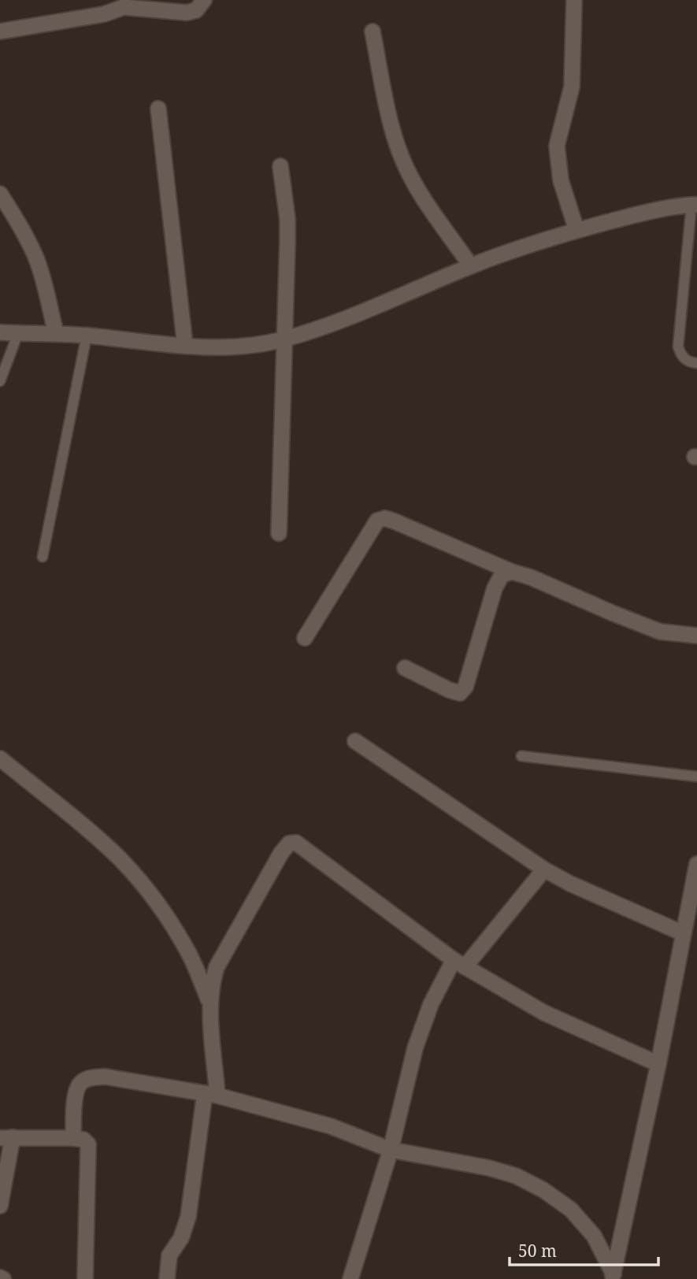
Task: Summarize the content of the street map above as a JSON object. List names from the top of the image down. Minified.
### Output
{"scale_bar":"50 m"}
